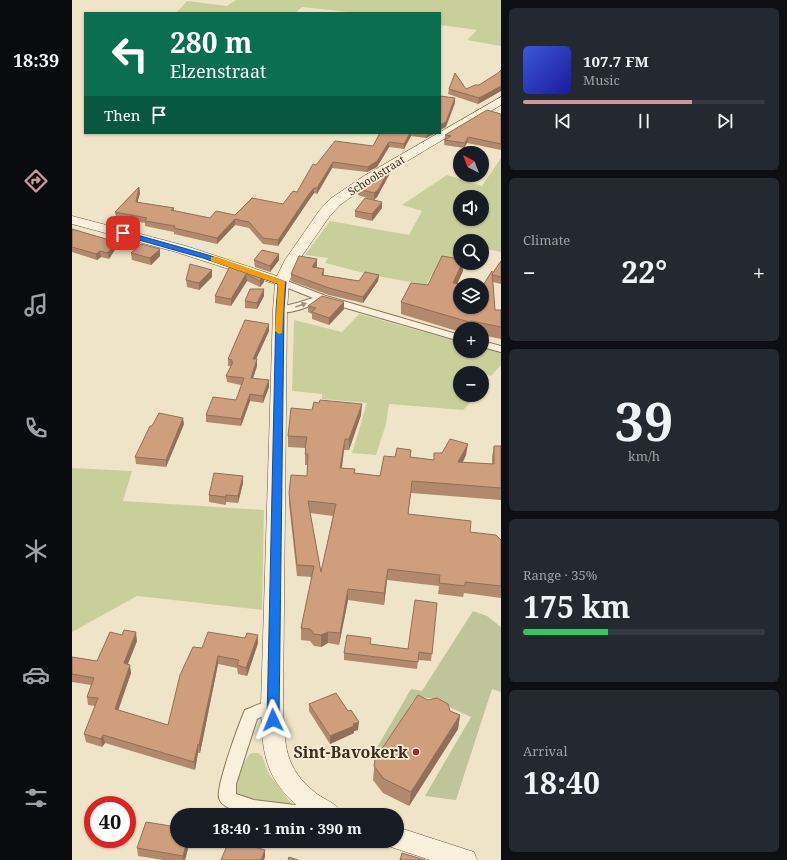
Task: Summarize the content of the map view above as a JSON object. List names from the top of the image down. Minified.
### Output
{"streets":{"street":["Schoolstraat"]},"places":["Sint-Bavokerk"],"north":"top left","page":{"tabs":"18:39","turn":["280 m","Elzenstraat"],"song":["107.7 FM","Music"],"then":"Then","map_buttons":["+","−"],"tile":["Climate",["39","km/h"],["Range · 35%","175 km"],["Arrival","18:40"]],"heat":["−","22°","+"],"limit":"40","trip":"18:40 · 1 min · 390 m"}}
